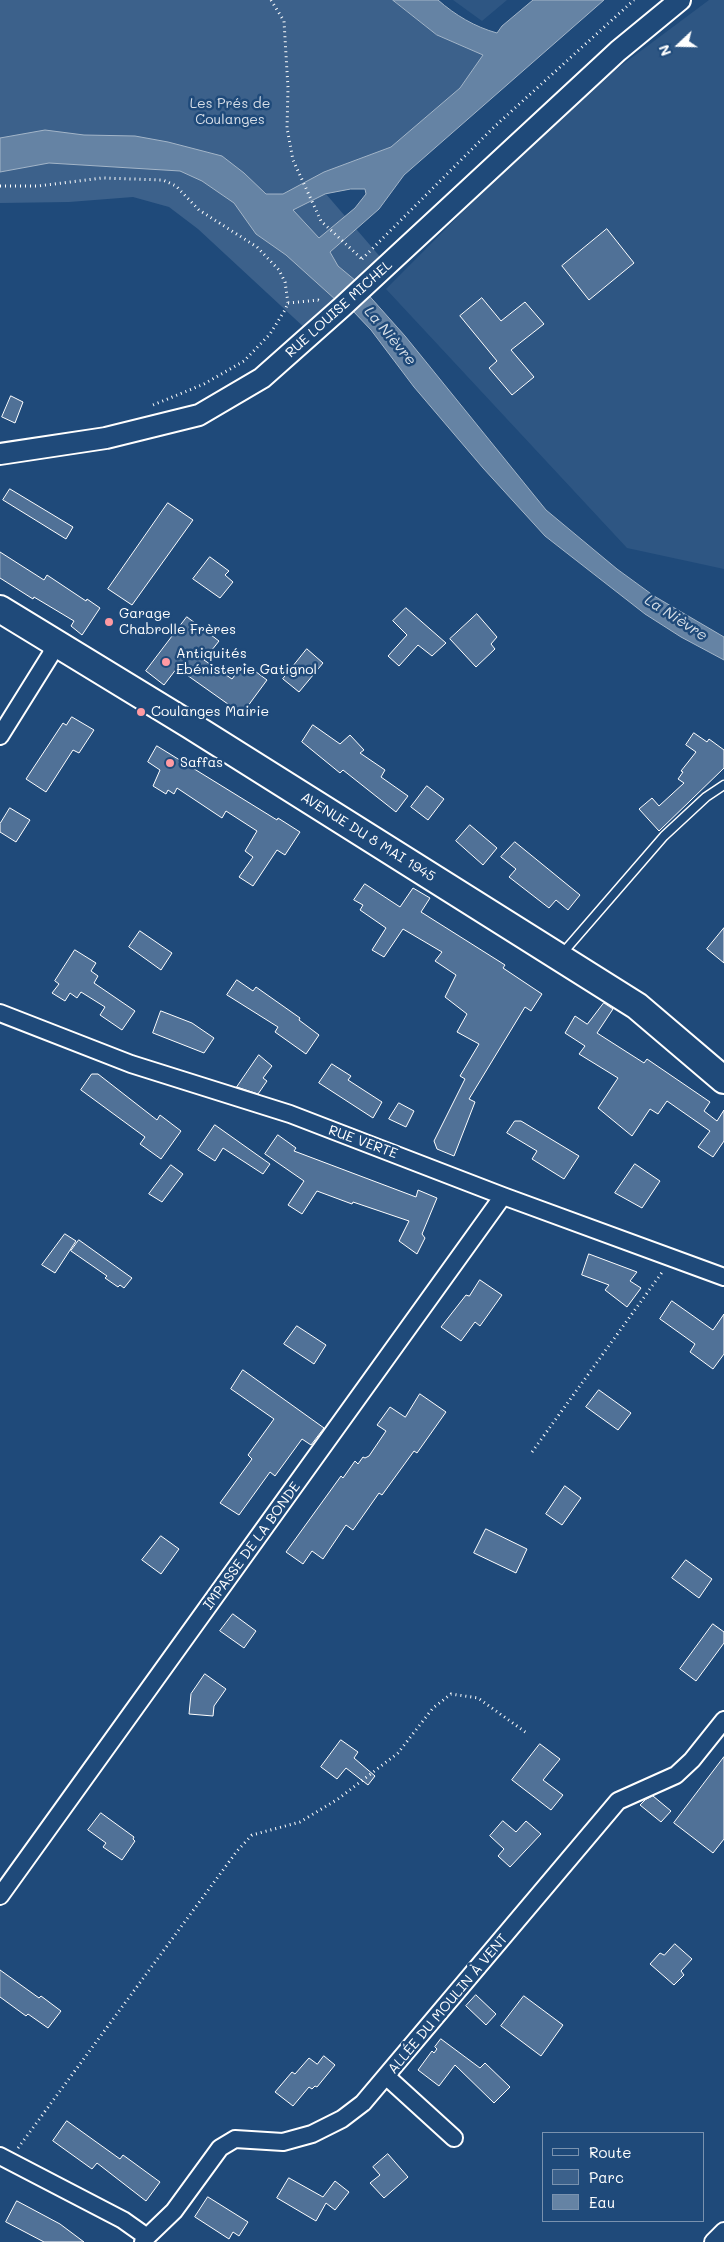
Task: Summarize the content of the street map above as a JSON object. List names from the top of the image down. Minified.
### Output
{"streets":{"main road":["AVENUE DU 8 MAI 1945"],"street":["RUE LOUISE MICHEL","RUE VERTE","IMPASSE DE LA BONDE","ALLÉE DU MOULIN À VENT"]},"crossings":[["RUE VERTE","IMPASSE DE LA BONDE"]],"water":["La Nièvre"],"parks":["Les Prés de Coulanges"],"places":["Garage Chabrolle Frères","Antiquités Ebénisterie Gatignol","Coulanges Mairie","Saffas"],"legend":["Route","Parc","Eau"],"north":"left"}
